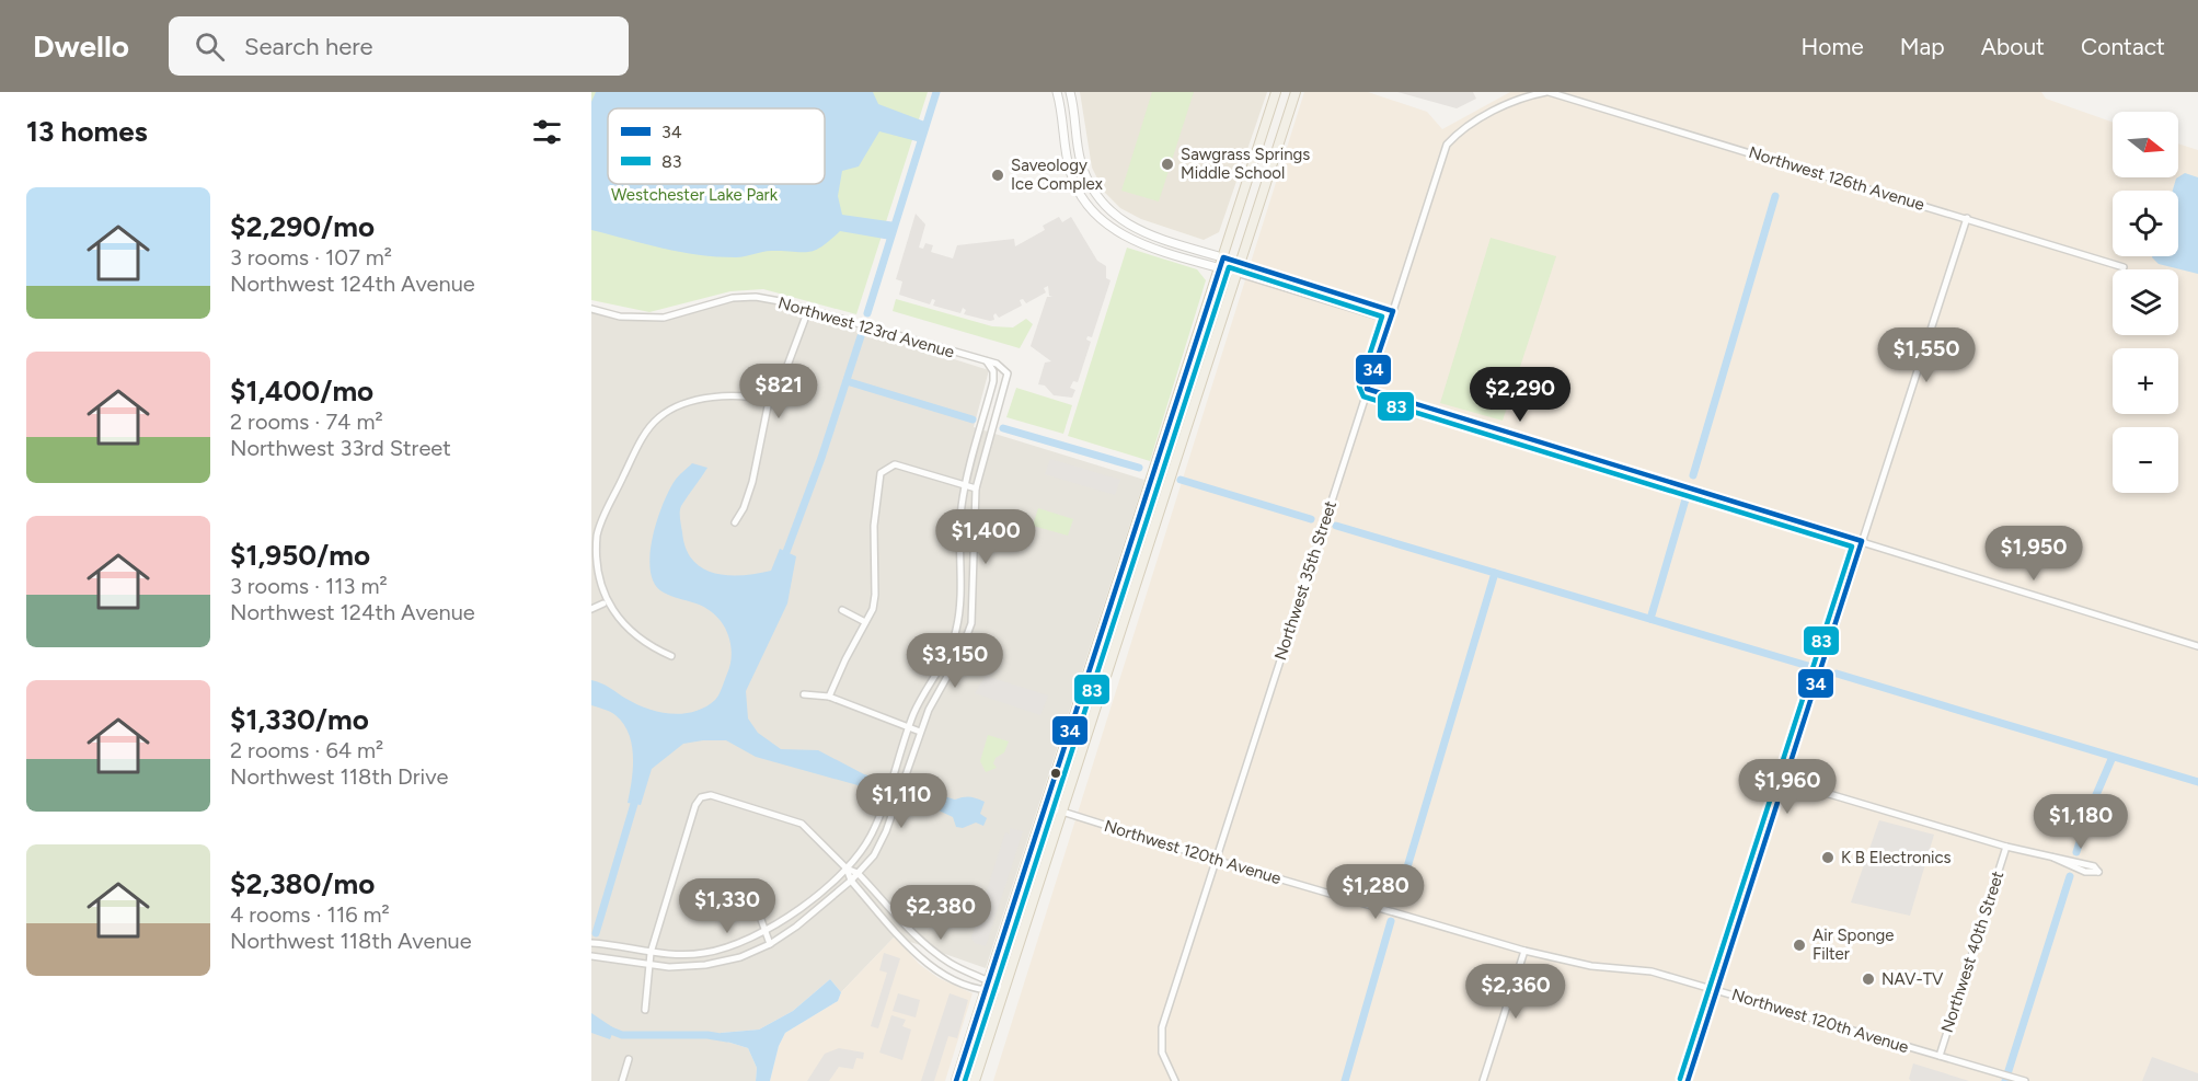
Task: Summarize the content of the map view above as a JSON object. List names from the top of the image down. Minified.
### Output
{"streets":{"street":["Northwest 126th Avenue","Northwest 123rd Avenue","Northwest 35th Street","Northwest 120th Avenue","Northwest 40th Street"]},"crossings":[["Northwest 126th Avenue","Northwest 35th Street"],["Northwest 35th Street","Northwest 120th Avenue"],["Northwest 120th Avenue","Northwest 40th Street"]],"parks":["Westchester Lake Park"],"places":["Sawgrass Springs Middle School","Saveology Ice Complex","K B Electronics","Air Sponge Filter","NAV-TV"],"lines":["transit line 34","transit line 83"],"legend":["34","83"],"north":"right","page":{"header":"Dwello","search":"Search here","nav":["Home","Map","About","Contact"],"heading":"13 homes","map_buttons":["+","−"],"list":[{"name":"$2,290/mo","note":"3 rooms · 107 m² · Northwest 124th Avenue"},{"name":"$1,400/mo","note":"2 rooms · 74 m² · Northwest 33rd Street"},{"name":"$1,950/mo","note":"3 rooms · 113 m² · Northwest 124th Avenue"},{"name":"$1,330/mo","note":"2 rooms · 64 m² · Northwest 118th Drive"},{"name":"$2,380/mo","note":"4 rooms · 116 m² · Northwest 118th Avenue"}],"price":["$1,550","$821","$2,290","$1,400","$1,950","$3,150","$1,960","$1,110","$1,180","$1,280","$1,330","$2,380","$2,360"]}}
